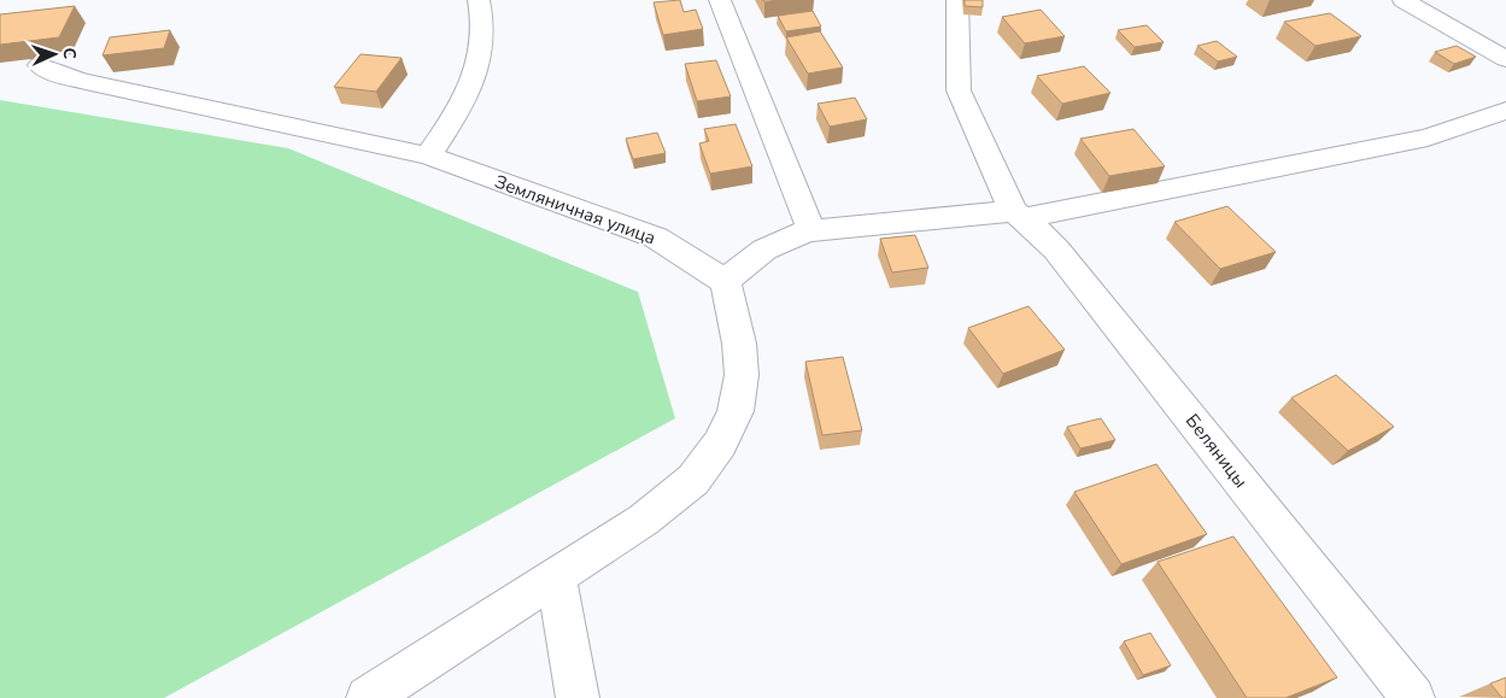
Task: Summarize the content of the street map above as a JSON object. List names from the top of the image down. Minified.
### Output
{"streets":{"street":["Земляничная улица","Беляницы"]},"north":"right"}
